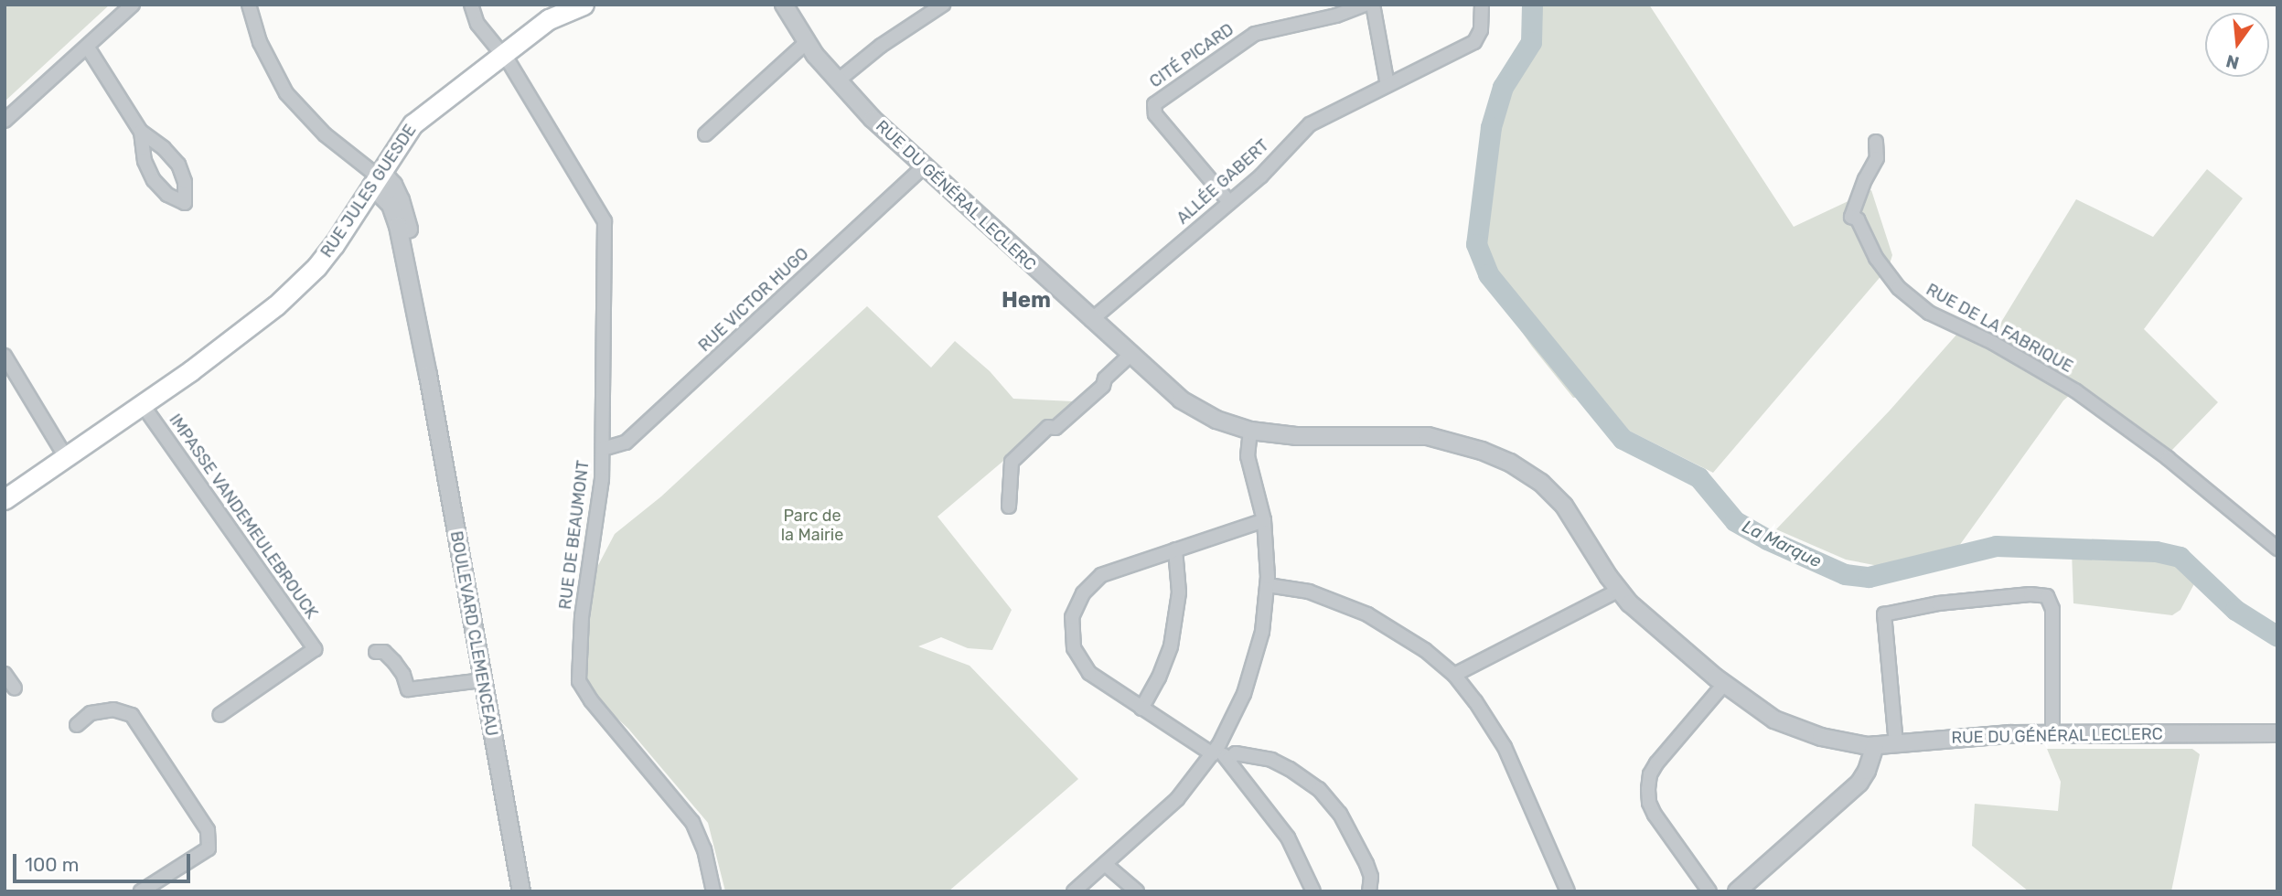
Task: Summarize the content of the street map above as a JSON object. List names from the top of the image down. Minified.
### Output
{"streets":{"main road":["RUE JULES GUESDE"],"street":["CITÉ PICARD","ALLÉE GABERT","RUE DU GÉNÉRAL LECLERC","RUE VICTOR HUGO","RUE DE LA FABRIQUE","IMPASSE VANDEMEULEBROUCK","RUE DE BEAUMONT","BOULEVARD CLEMENCEAU"]},"crossings":[["CITÉ PICARD","ALLÉE GABERT"],["ALLÉE GABERT","RUE DU GÉNÉRAL LECLERC"],["RUE JULES GUESDE","IMPASSE VANDEMEULEBROUCK"],["RUE JULES GUESDE","RUE DE BEAUMONT"],["RUE JULES GUESDE","BOULEVARD CLEMENCEAU"],["RUE DU GÉNÉRAL LECLERC","RUE VICTOR HUGO"],["RUE VICTOR HUGO","RUE DE BEAUMONT"]],"districts":["Hem"],"water":["La Marque"],"parks":["Parc de la Mairie"],"scale_bar":"100 m","north":"bottom"}
